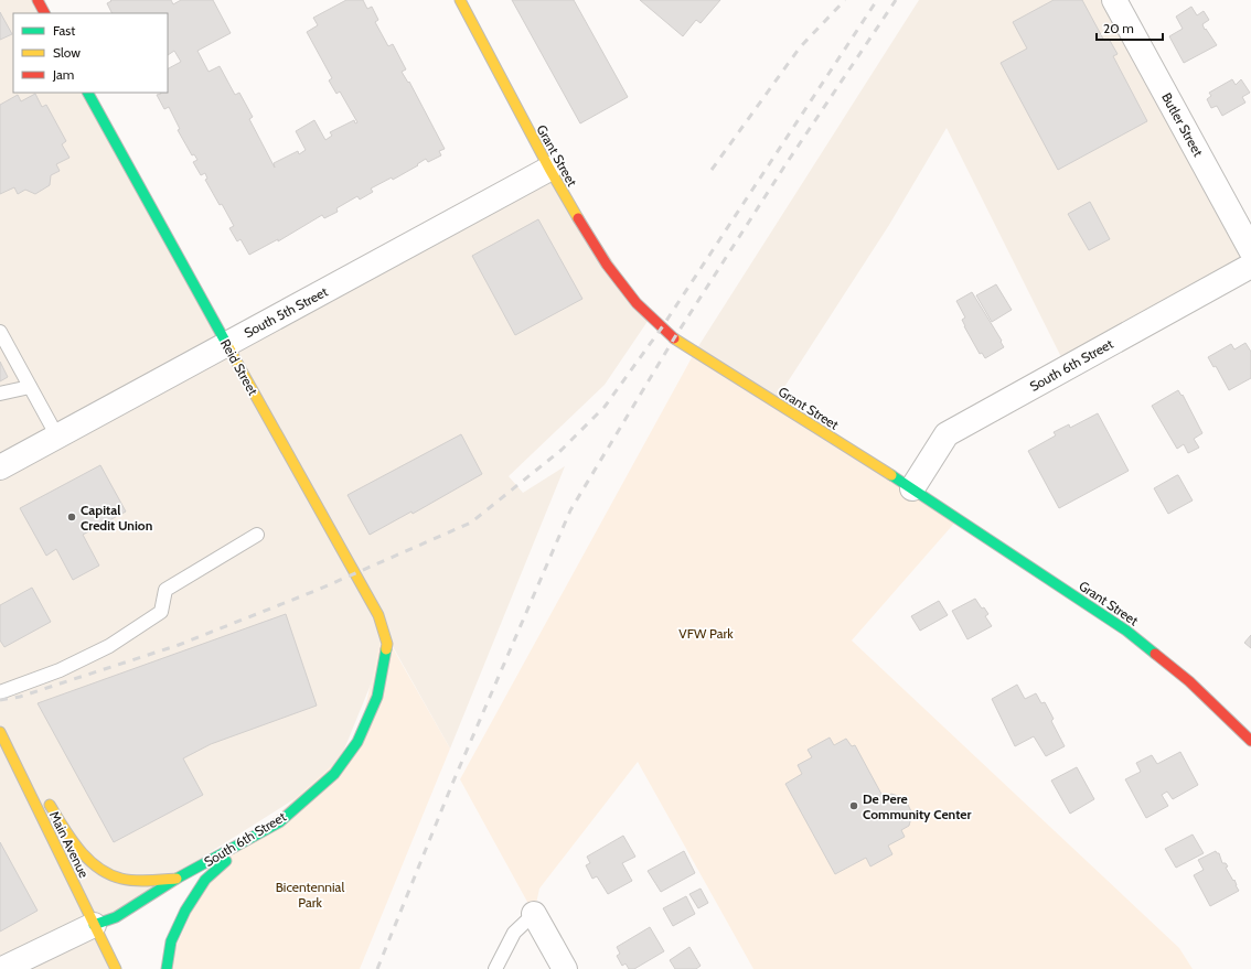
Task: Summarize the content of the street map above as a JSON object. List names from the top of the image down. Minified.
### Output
{"streets":{"main road":["Grant Street","South 6th Street","Reid Street","Main Avenue"],"street":["Butler Street","South 5th Street"]},"crossings":[["Grant Street","South 5th Street"],["Grant Street","South 6th Street"],["South 5th Street","Reid Street"],["South 6th Street","Reid Street"],["South 6th Street","Main Avenue"]],"parks":["VFW Park","Bicentennial Park"],"places":["Capital Credit Union","De Pere Community Center"],"legend":["Fast","Slow","Jam"],"scale_bar":"20 m"}
